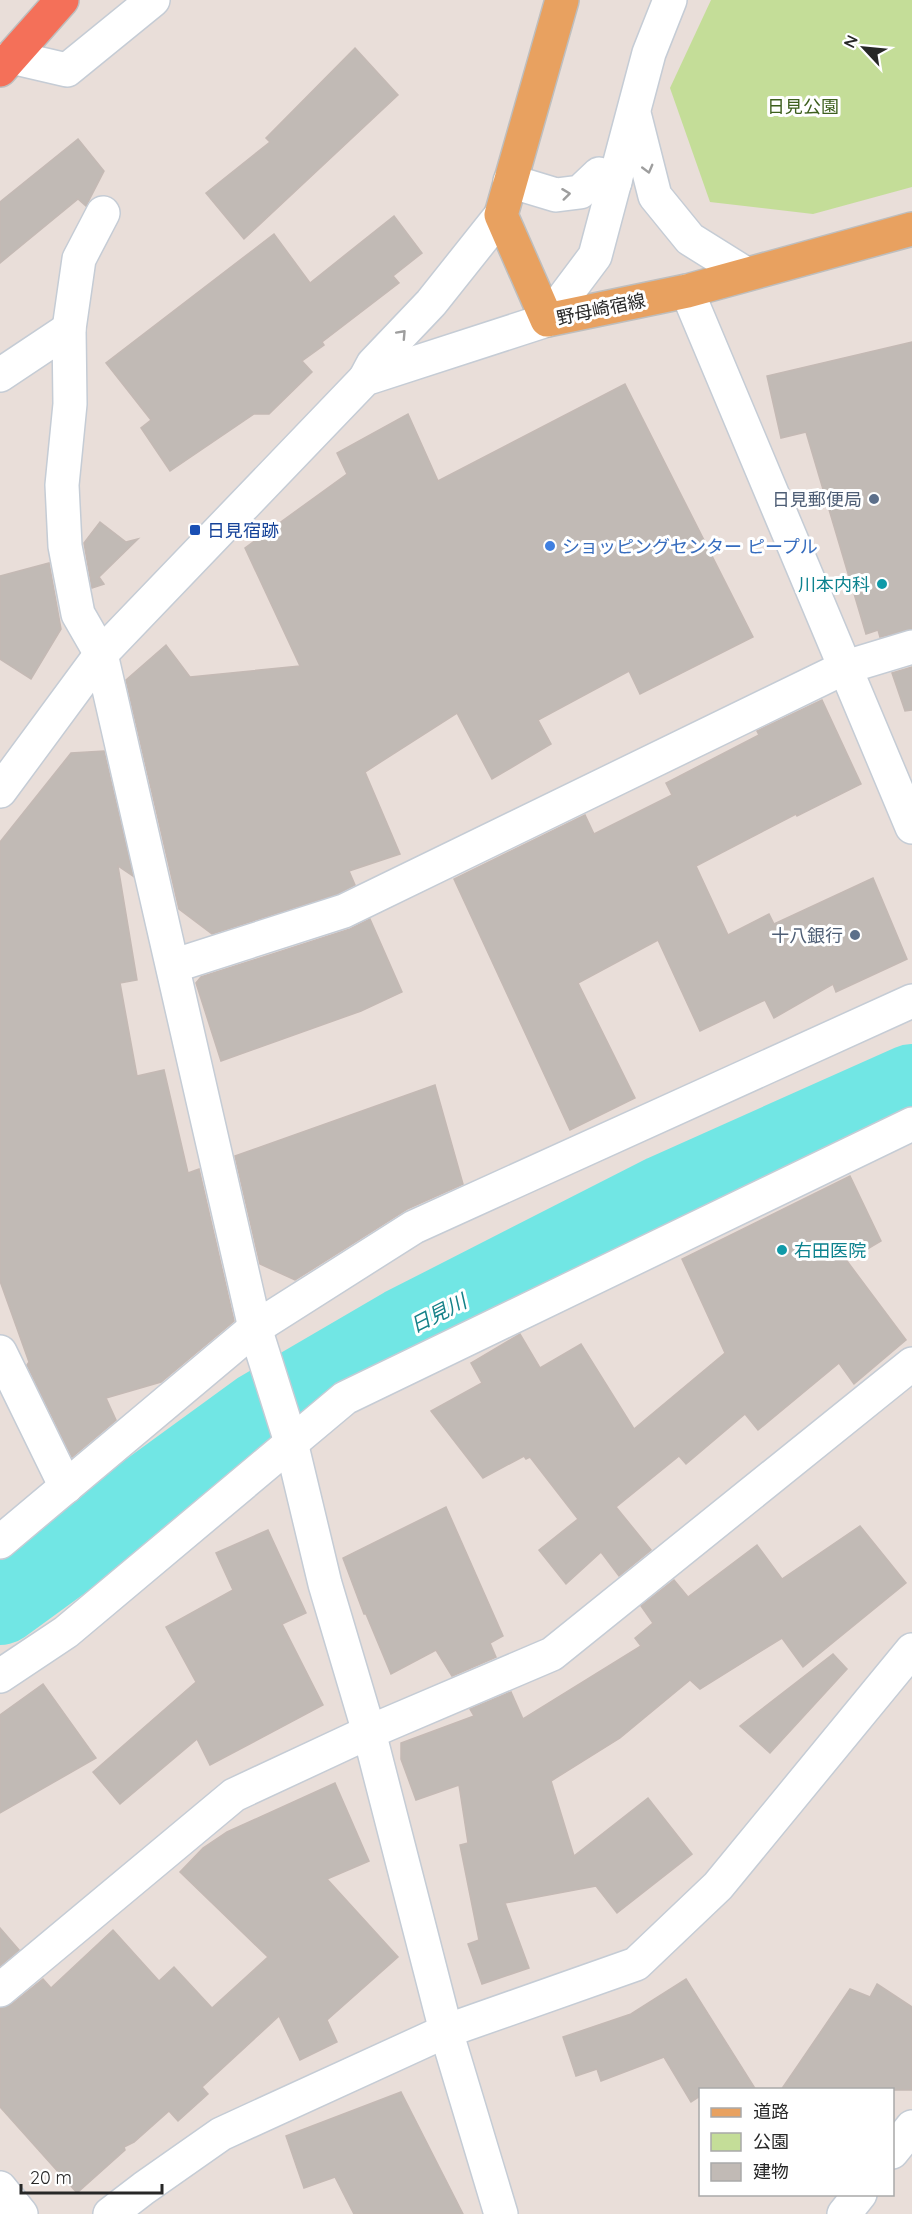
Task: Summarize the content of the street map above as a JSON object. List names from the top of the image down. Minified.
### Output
{"streets":{"main road":["野母崎宿線"]},"water":["日見川"],"parks":["日見公園"],"places":{"other":["日見郵便局","ショッピングセンター ピープル","川本内科","十八銀行","右田医院"],"transit":["日見宿跡"]},"legend":["道路","公園","建物"],"scale_bar":"20 m","north":"top left"}
